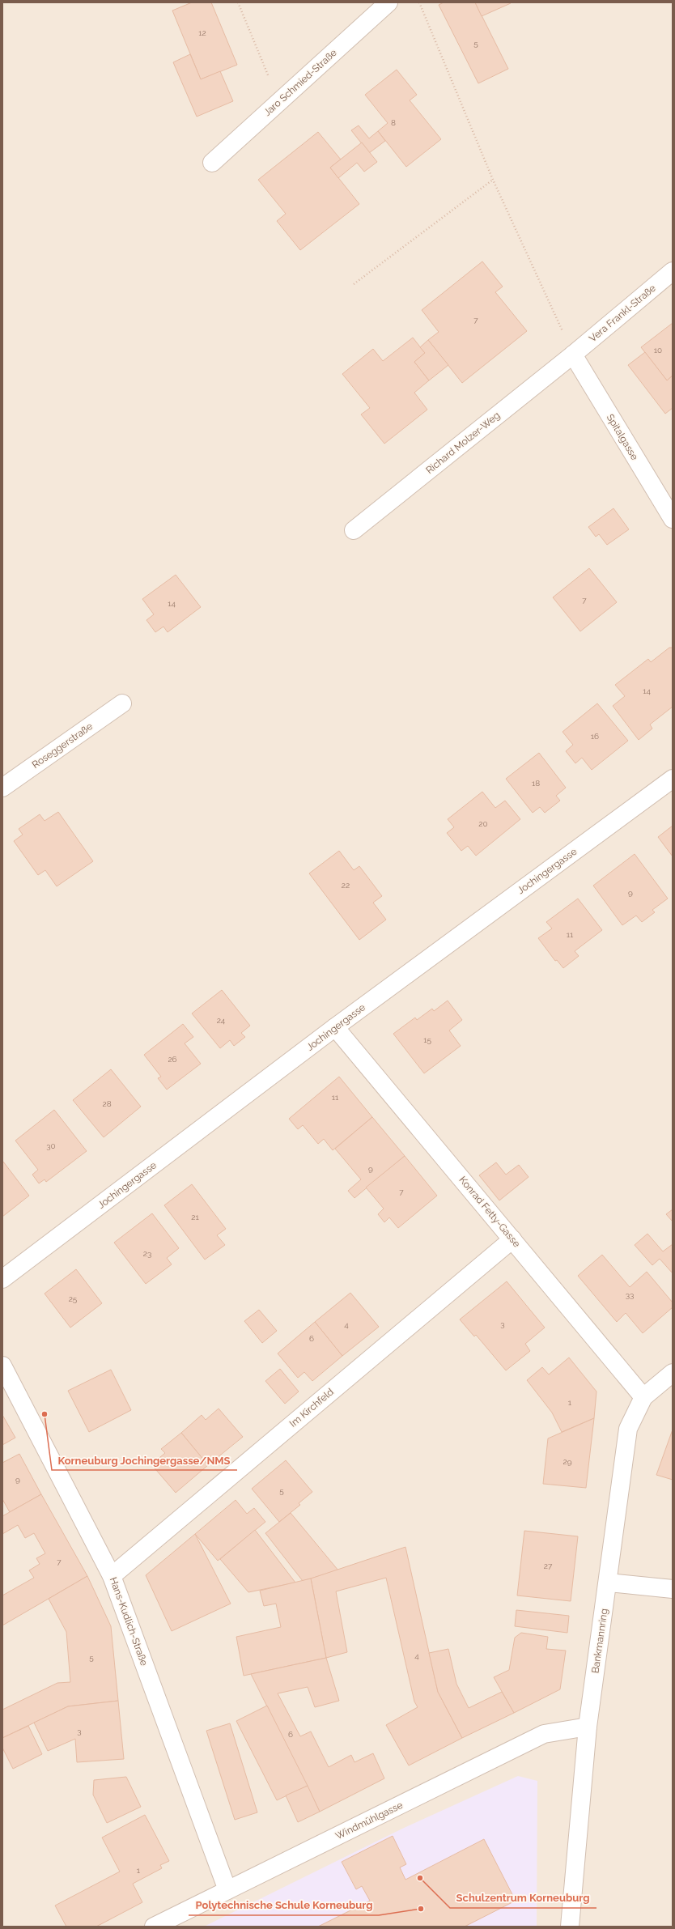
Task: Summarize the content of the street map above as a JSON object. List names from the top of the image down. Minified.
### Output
{"streets":{"street":["Jaro Schmied-Straße","Vera Frankl-Straße","Spitalgasse","Richard Molzer-Weg","Roseggerstraße","Jochingergasse","Konrad Fetty-Gasse","Im Kirchfeld","Hans-Kudlich-Straße","Bankmannring","Windmühlgasse"]},"crossings":[["Vera Frankl-Straße","Spitalgasse"],["Vera Frankl-Straße","Richard Molzer-Weg"],["Spitalgasse","Richard Molzer-Weg"],["Jochingergasse","Konrad Fetty-Gasse"],["Konrad Fetty-Gasse","Im Kirchfeld"],["Konrad Fetty-Gasse","Bankmannring"],["Im Kirchfeld","Hans-Kudlich-Straße"],["Hans-Kudlich-Straße","Windmühlgasse"],["Bankmannring","Windmühlgasse"]],"places":["Korneuburg Jochingergasse/NMS","Schulzentrum Korneuburg","Polytechnische Schule Korneuburg"],"house_numbers":["12","5","8","7","10","7","14","14","16","18","20","22","9","11","24","15","26","11","28","30","9","7","21","23","33","25","3","4","6","1","29","9","5","7","27","4","5","3","6","1"]}
